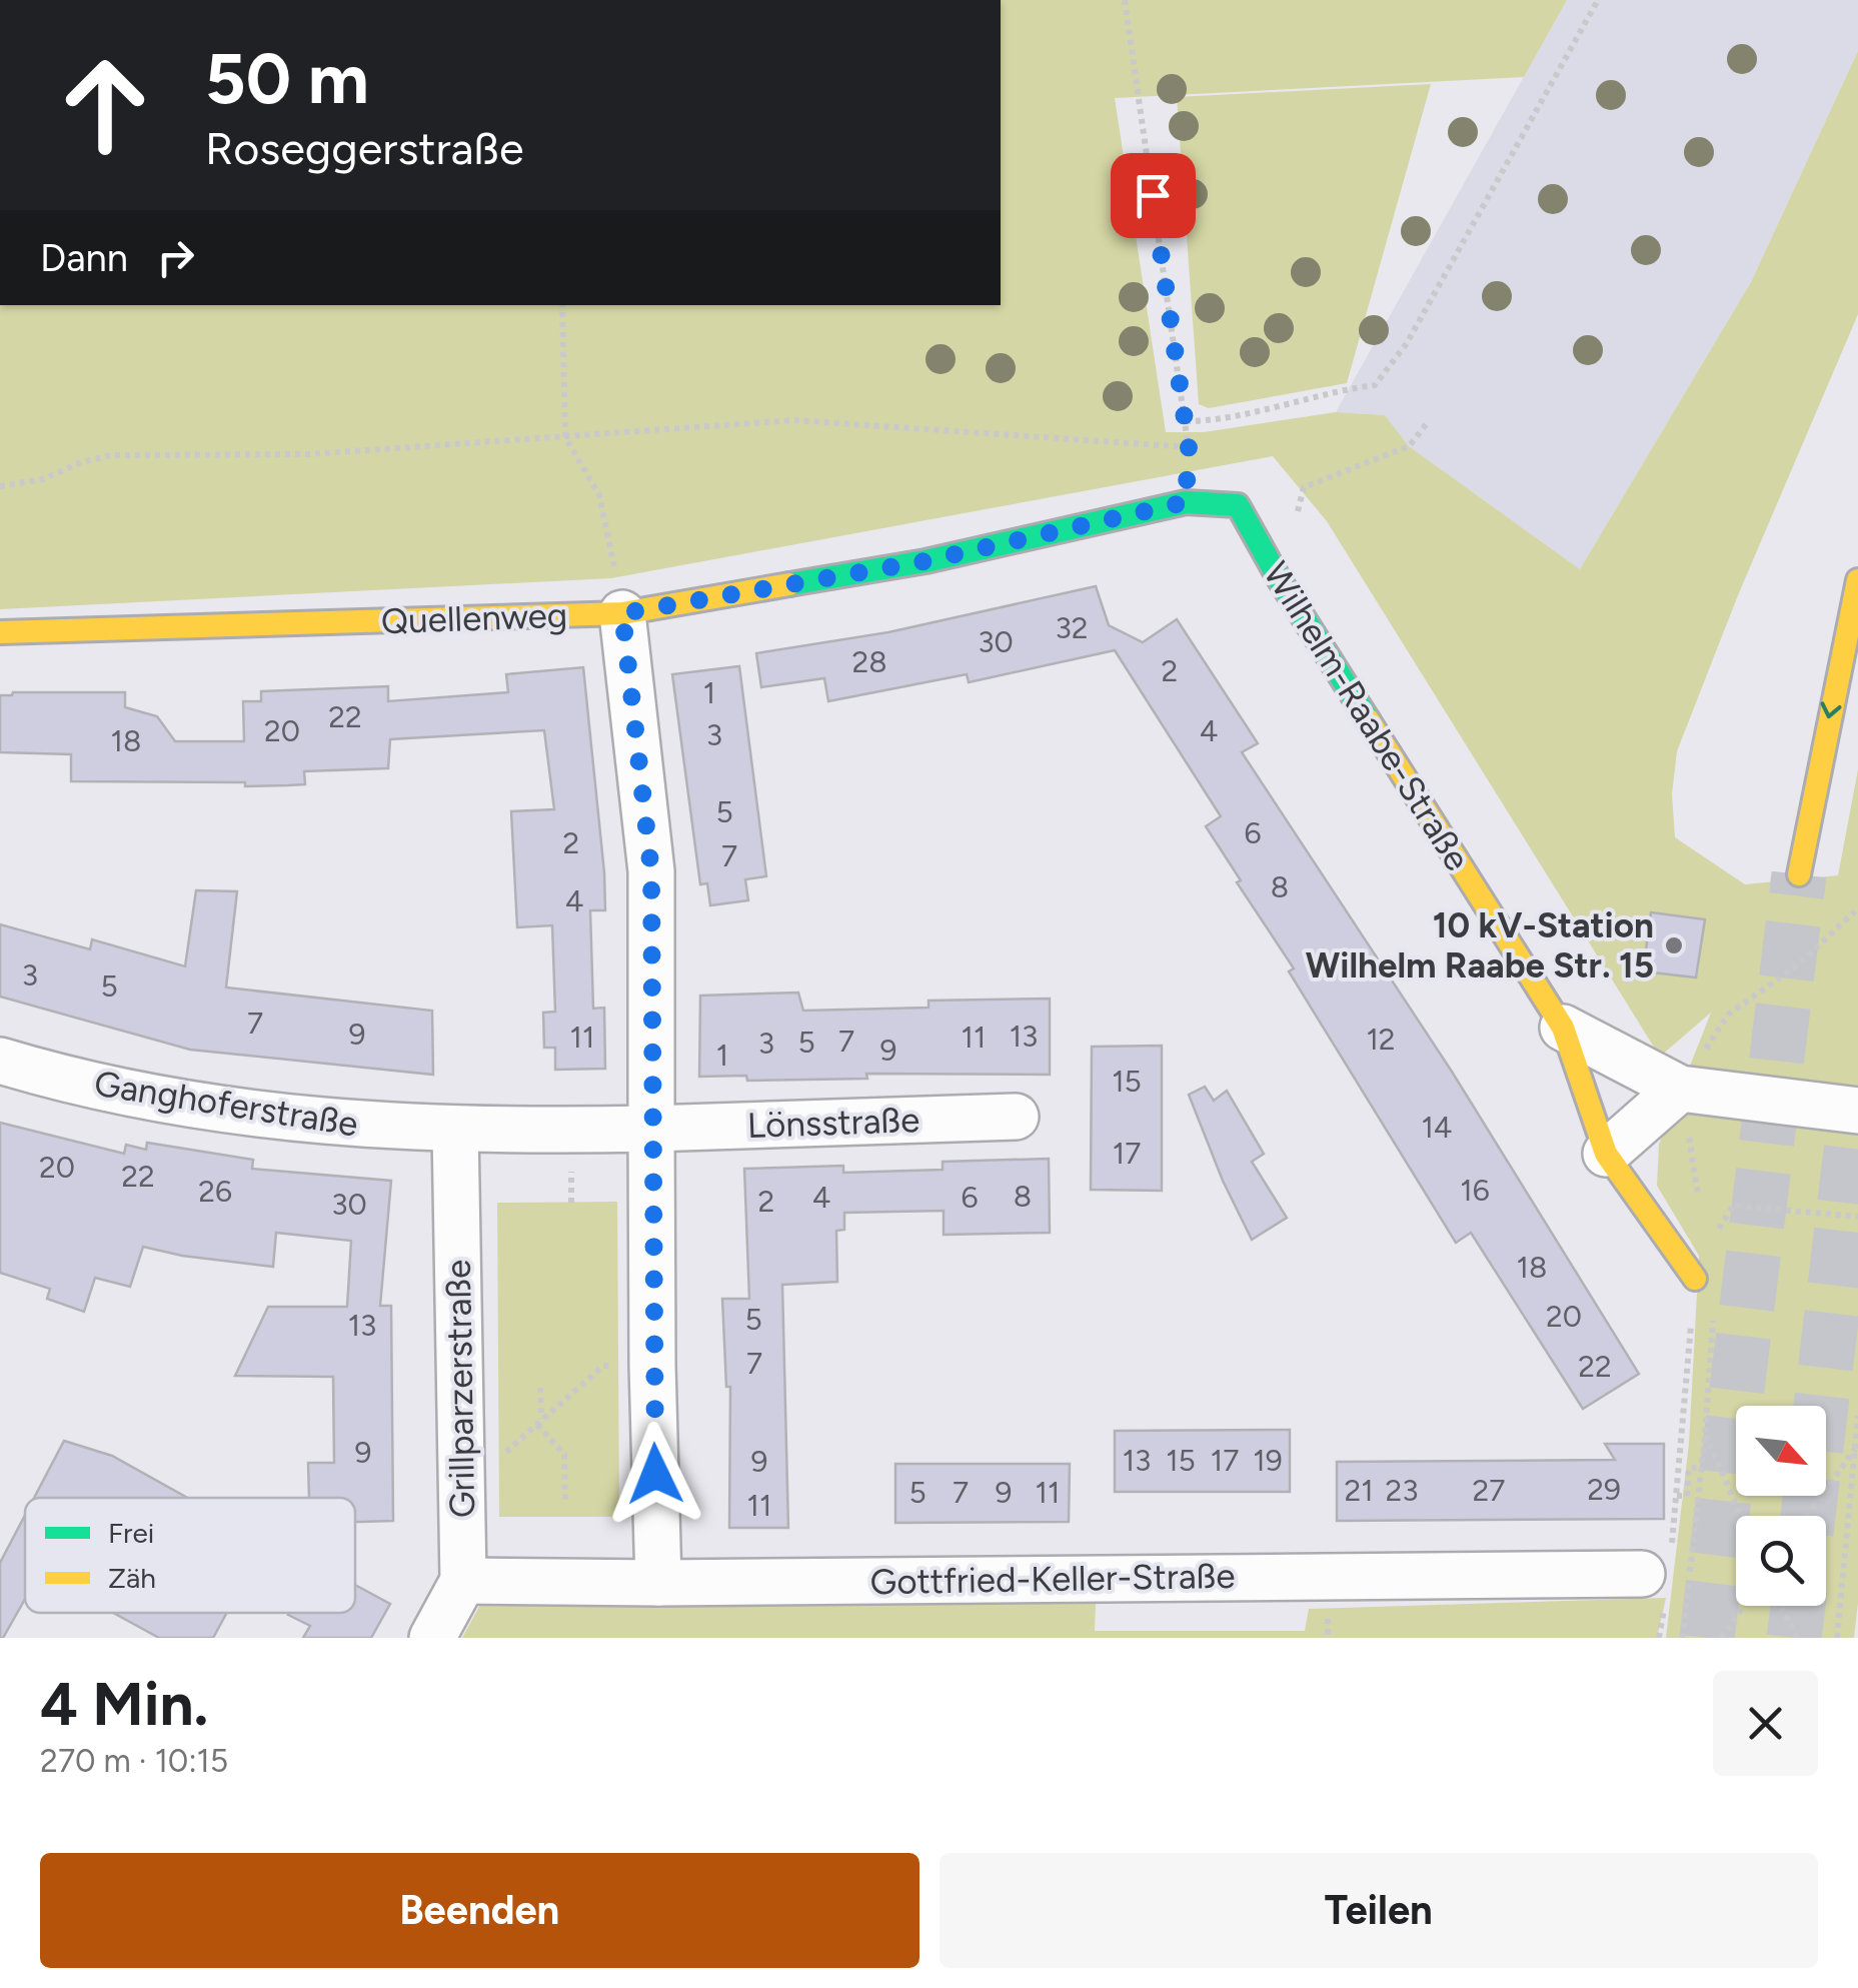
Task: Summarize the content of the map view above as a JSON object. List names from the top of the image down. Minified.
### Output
{"streets":{"main road":["Quellenweg","Wilhelm-Raabe-Straße"],"street":["Ganghoferstraße","Lönsstraße","Grillparzerstraße","Gottfried-Keller-Straße"]},"crossings":[["Quellenweg","Wilhelm-Raabe-Straße"],["Ganghoferstraße","Lönsstraße"],["Ganghoferstraße","Grillparzerstraße"],["Grillparzerstraße","Gottfried-Keller-Straße"]],"places":["10 kV-Station Wilhelm Raabe Str. 15"],"house_numbers":["32","30","28","2","1","22","20","4","3","18","5","6","2","7","8","4","3","5","7","9","13","11","11","12","7","5","3","9","1","15","14","17","20","22","16","26","8","4","6","2","30","18","20","5","13","7","22","9","13","15","17","19","9","29","21","23","27","5","7","9","11","11"],"legend":["Frei","Zäh"],"north":"bottom right","page":{"turn":["50 m","Roseggerstraße"],"then":"Dann","heading":["4 Min.","270 m · 10:15"],"buttons":["Beenden","Teilen"]}}
